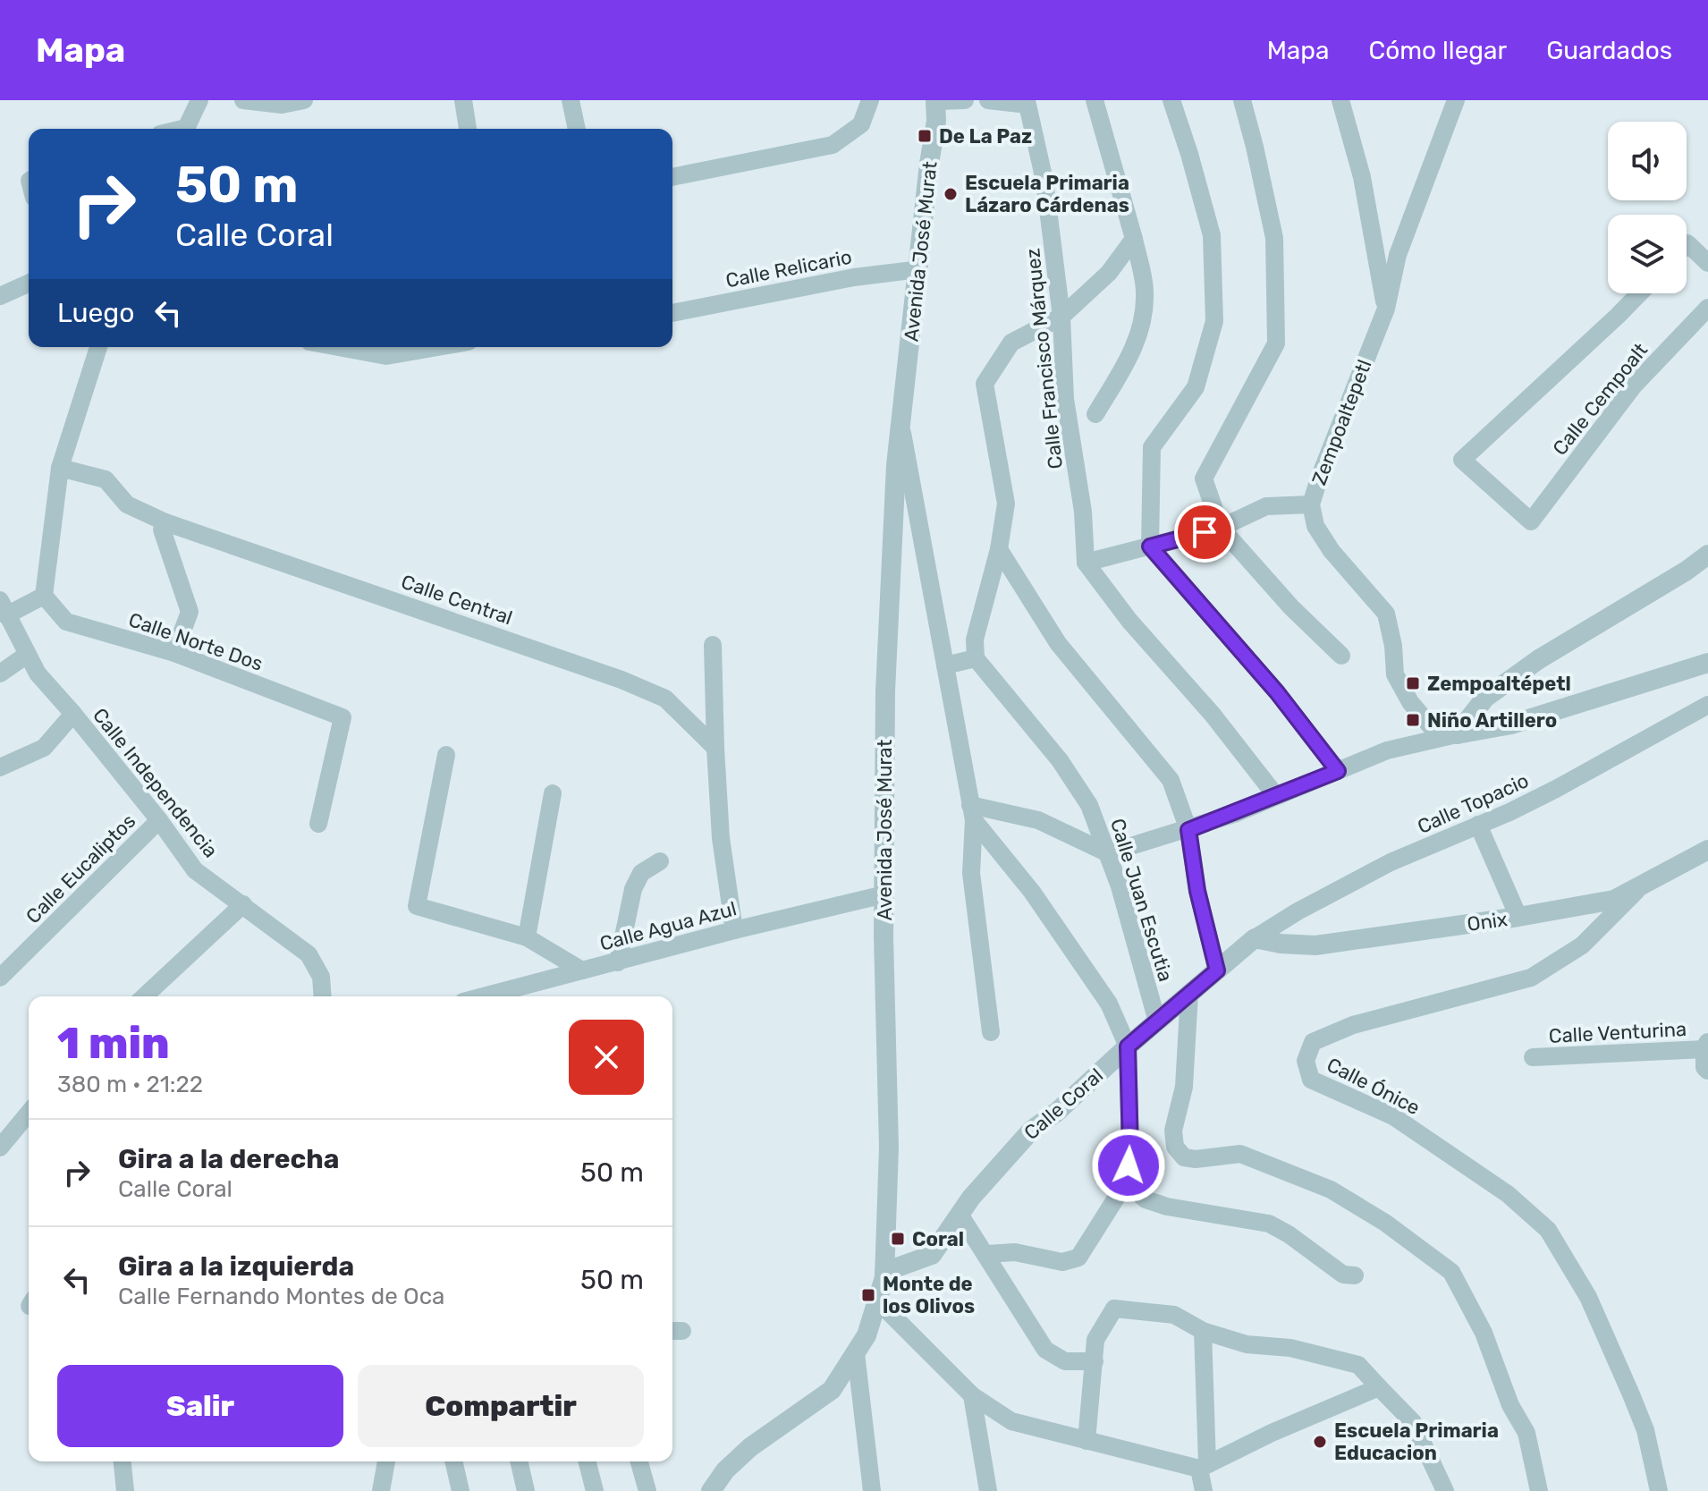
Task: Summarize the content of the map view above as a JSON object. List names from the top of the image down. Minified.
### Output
{"streets":{"street":["Avenida José Murat","Calle Relicario","Calle Francisco Márquez","Calle Cempoalt","Zempoaltepetl","Calle Central","Calle Norte Dos","Calle Independencia","Calle Topacio","Calle Eucaliptos","Calle Juan Escutia","Onix","Calle Agua Azul","Calle Venturina","Calle Ónice","Calle Coral"]},"crossings":[["Avenida José Murat","Calle Relicario"],["Avenida José Murat","Calle Agua Azul"],["Avenida José Murat","Calle Coral"],["Calle Independencia","Calle Eucaliptos"],["Calle Topacio","Onix"],["Calle Topacio","Calle Coral"],["Calle Juan Escutia","Calle Coral"],["Onix","Calle Ónice"],["Onix","Calle Coral"]],"places":{"transit":["De La Paz","Zempoaltépetl","Niño Artillero","Coral","Monte de los Olivos"],"other":["Escuela Primaria Lázaro Cárdenas","Escuela Primaria Educacion"]},"page":{"header":"Mapa","nav":["Mapa","Cómo llegar","Guardados"],"turn":["50 m","Calle Coral"],"then":"Luego","heading":["1 min","380 m · 21:22"],"list":[{"name":"Gira a la derecha","note":"Calle Coral","value":"50 m"},{"name":"Gira a la izquierda","note":"Calle Fernando Montes de Oca","value":"50 m"}],"buttons":["Salir","Compartir"]}}
